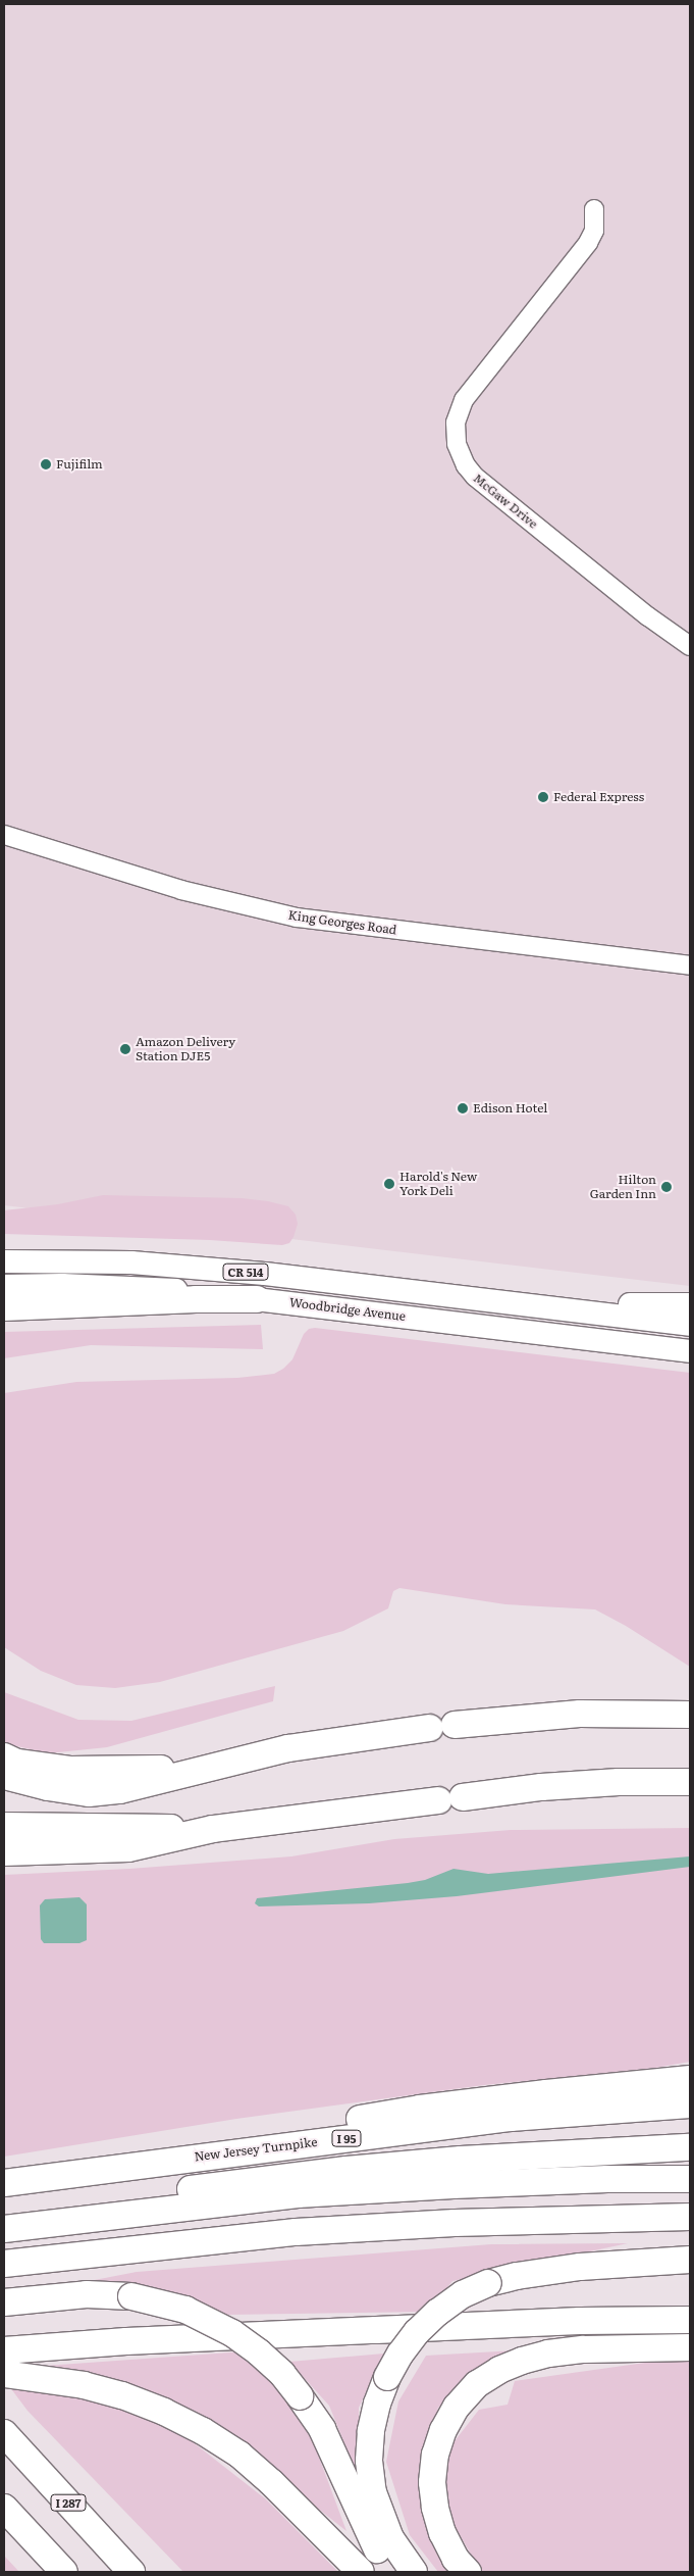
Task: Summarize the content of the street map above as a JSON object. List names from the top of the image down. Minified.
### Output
{"streets":{"highway":["I 95","New Jersey Turnpike","I 287"],"main road":["CR 514","Woodbridge Avenue"],"street":["McGaw Drive","King Georges Road"]},"places":["Fujifilm","Federal Express","Amazon Delivery Station DJE5","Edison Hotel","Harold's New York Deli","Hilton Garden Inn"]}
